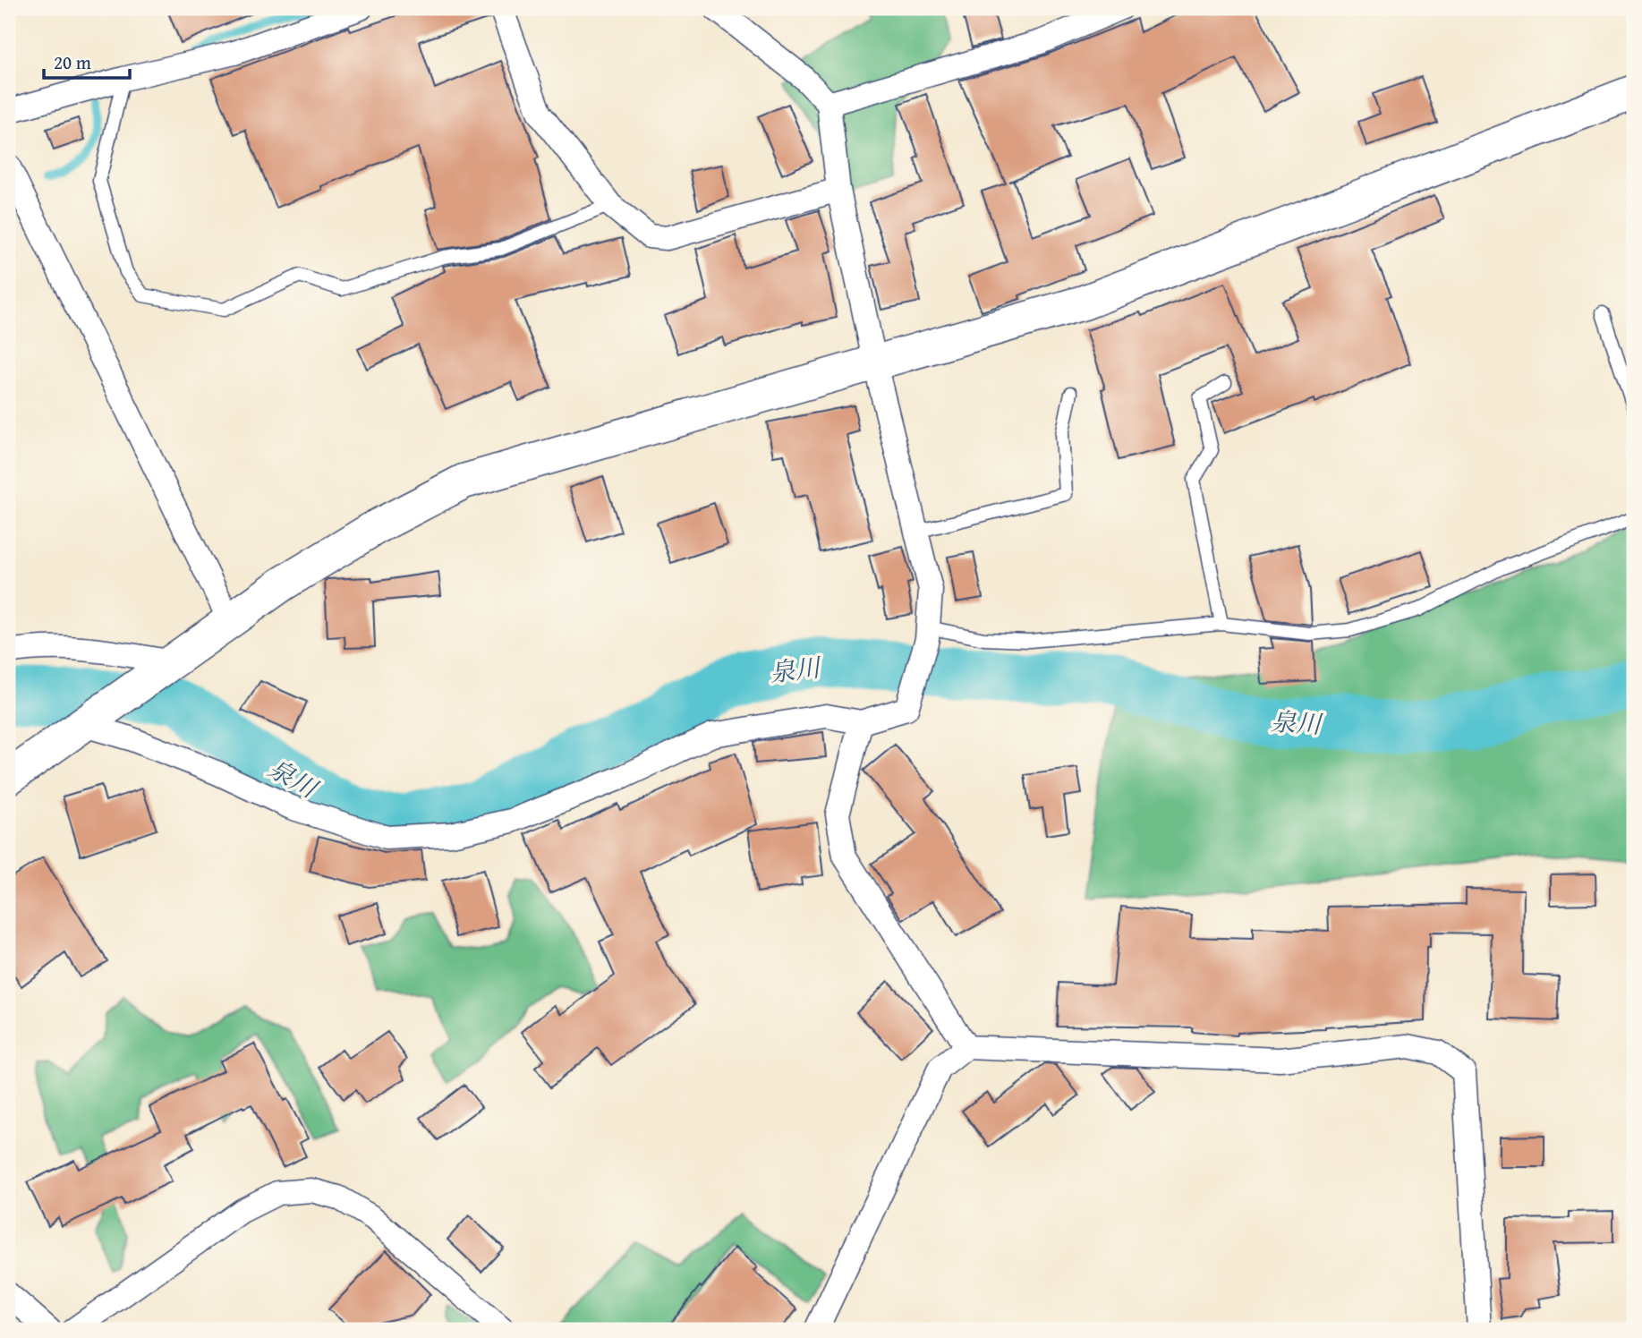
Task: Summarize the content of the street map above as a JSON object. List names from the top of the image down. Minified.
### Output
{"water":["泉川"],"scale_bar":"20 m"}
